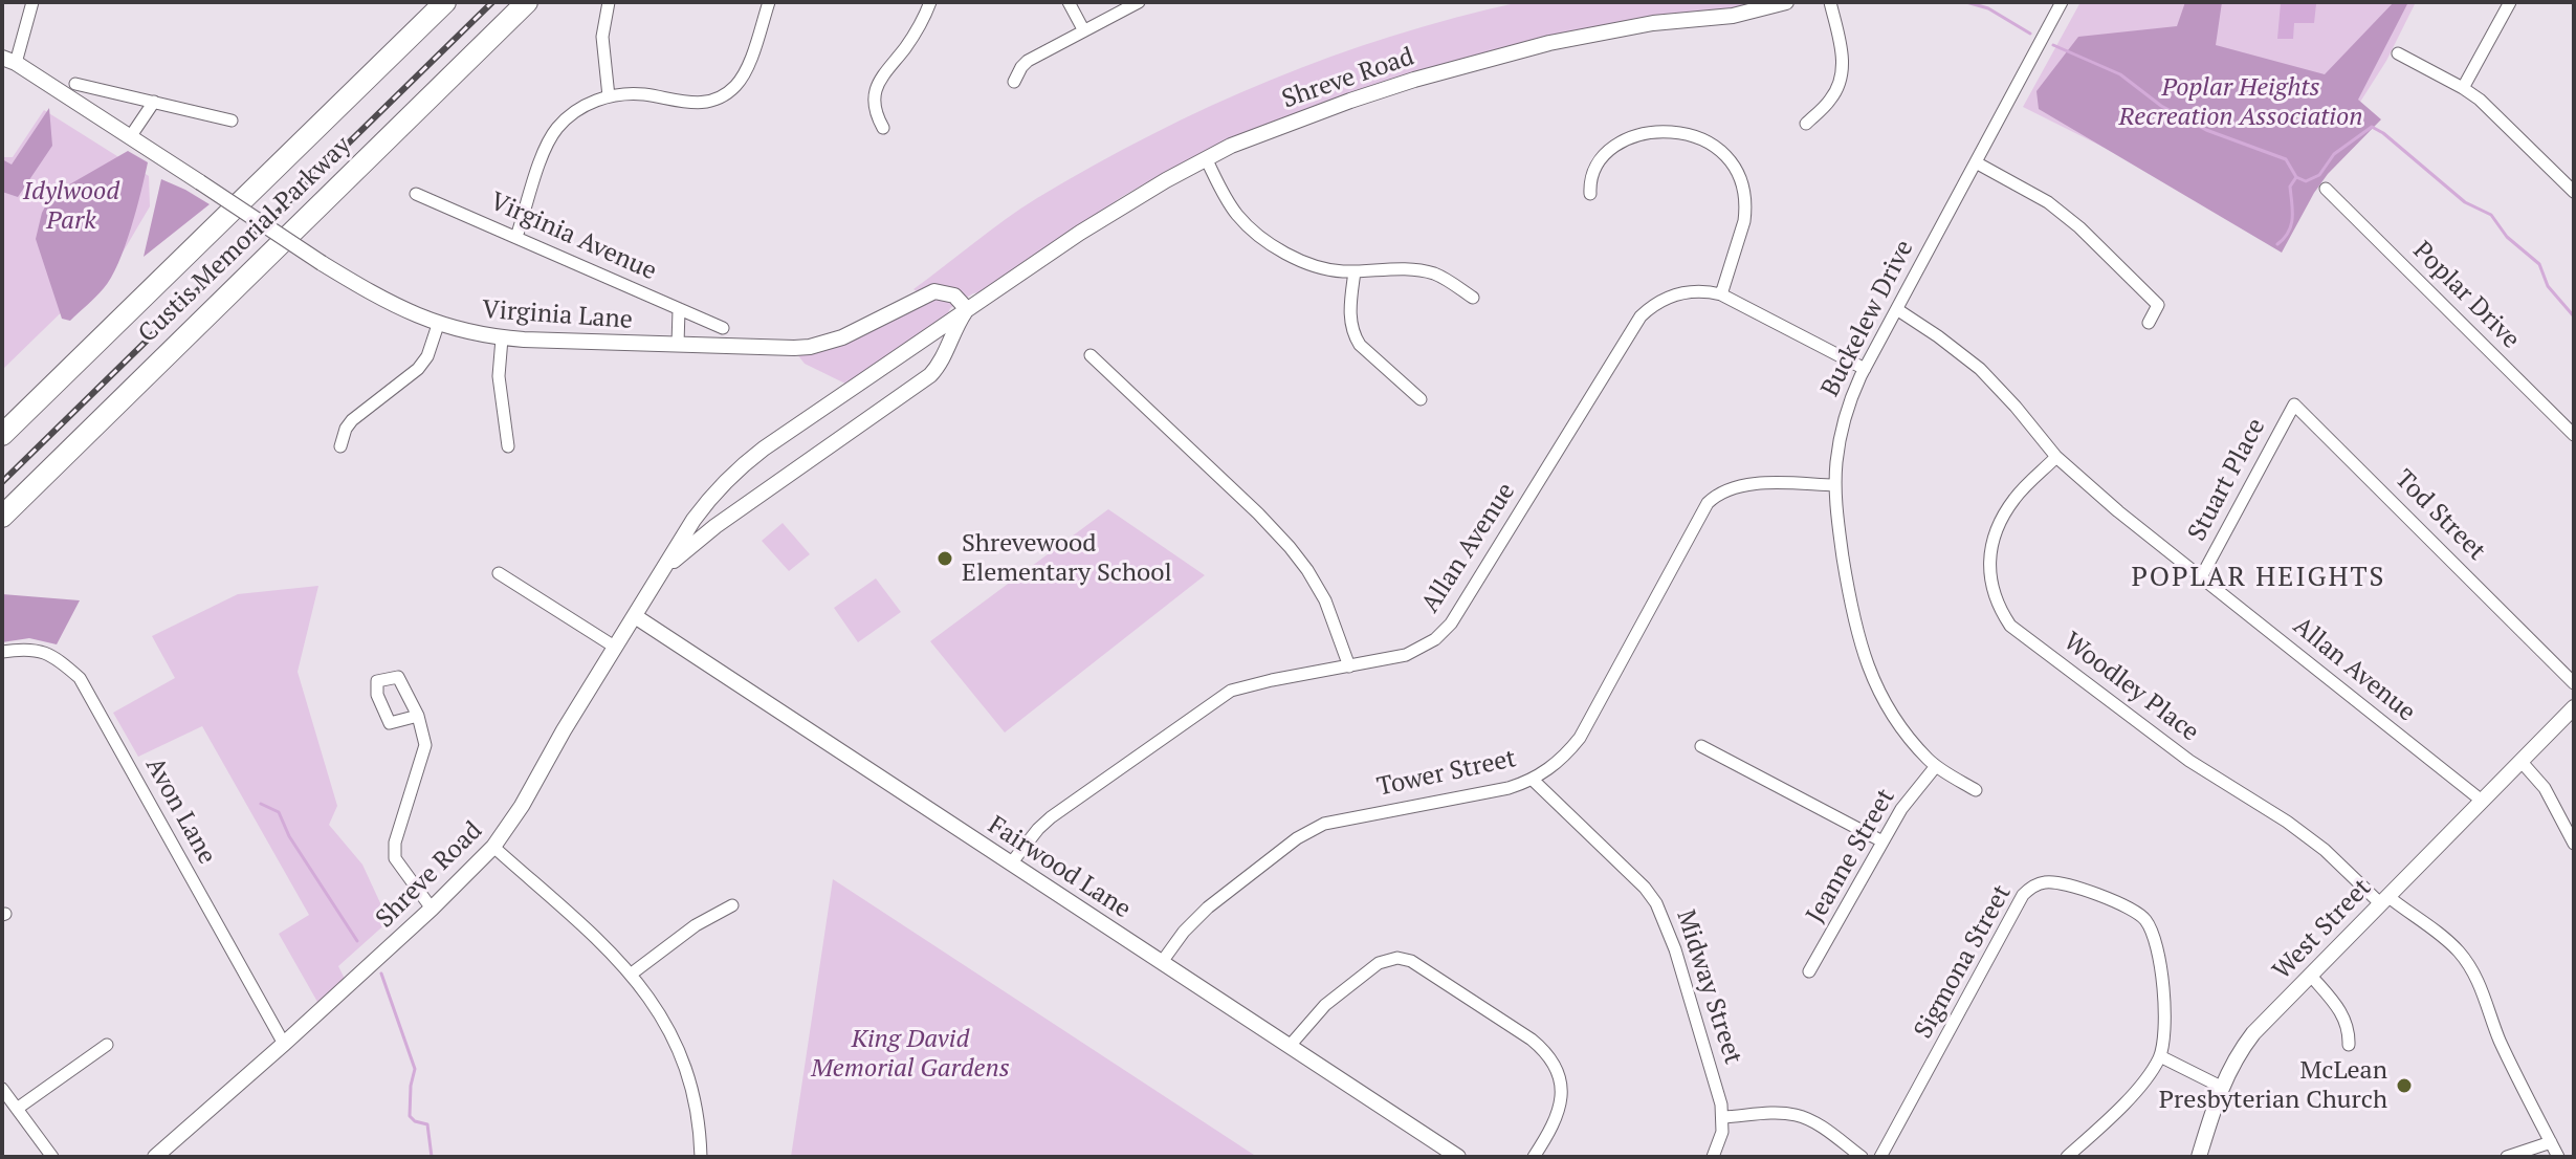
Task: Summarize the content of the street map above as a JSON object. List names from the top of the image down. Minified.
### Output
{"streets":{"highway":["Custis Memorial Parkway"],"main road":["Shreve Road","Virginia Lane","Fairwood Lane","West Street"],"street":["Virginia Avenue","Poplar Drive","Buckelew Drive","Stuart Place","Tod Street","Allan Avenue","Woodley Place","Tower Street","Avon Lane","Jeanne Street","Sigmona Street","Midway Street"]},"crossings":[["Shreve Road","Virginia Lane"],["Shreve Road","Avon Lane"],["Shreve Road","Fairwood Lane"],["Buckelew Drive","Allan Avenue"],["Buckelew Drive","Tower Street"],["Buckelew Drive","Jeanne Street"],["Stuart Place","Tod Street"],["Stuart Place","Allan Avenue"],["Allan Avenue","Woodley Place"],["Allan Avenue","Fairwood Lane"],["Allan Avenue","West Street"],["Woodley Place","West Street"],["Tower Street","Fairwood Lane"],["Tower Street","Midway Street"]],"districts":["POPLAR HEIGHTS"],"parks":["Poplar Heights Recreation Association","Idylwood Park","King David Memorial Gardens"],"places":["Shrevewood Elementary School","McLean Presbyterian Church"]}
